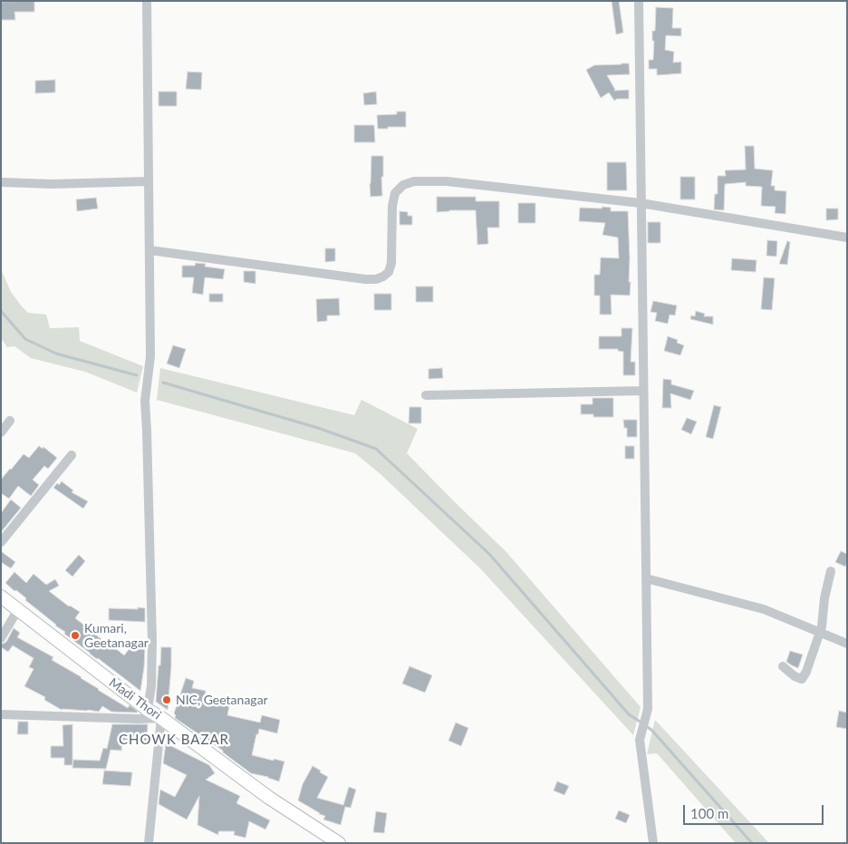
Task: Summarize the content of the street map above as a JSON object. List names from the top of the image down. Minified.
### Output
{"streets":{"main road":["Madi Thori"]},"districts":["CHOWK BAZAR"],"places":["Kumari, Geetanagar","NIC, Geetanagar"],"scale_bar":"100 m"}
